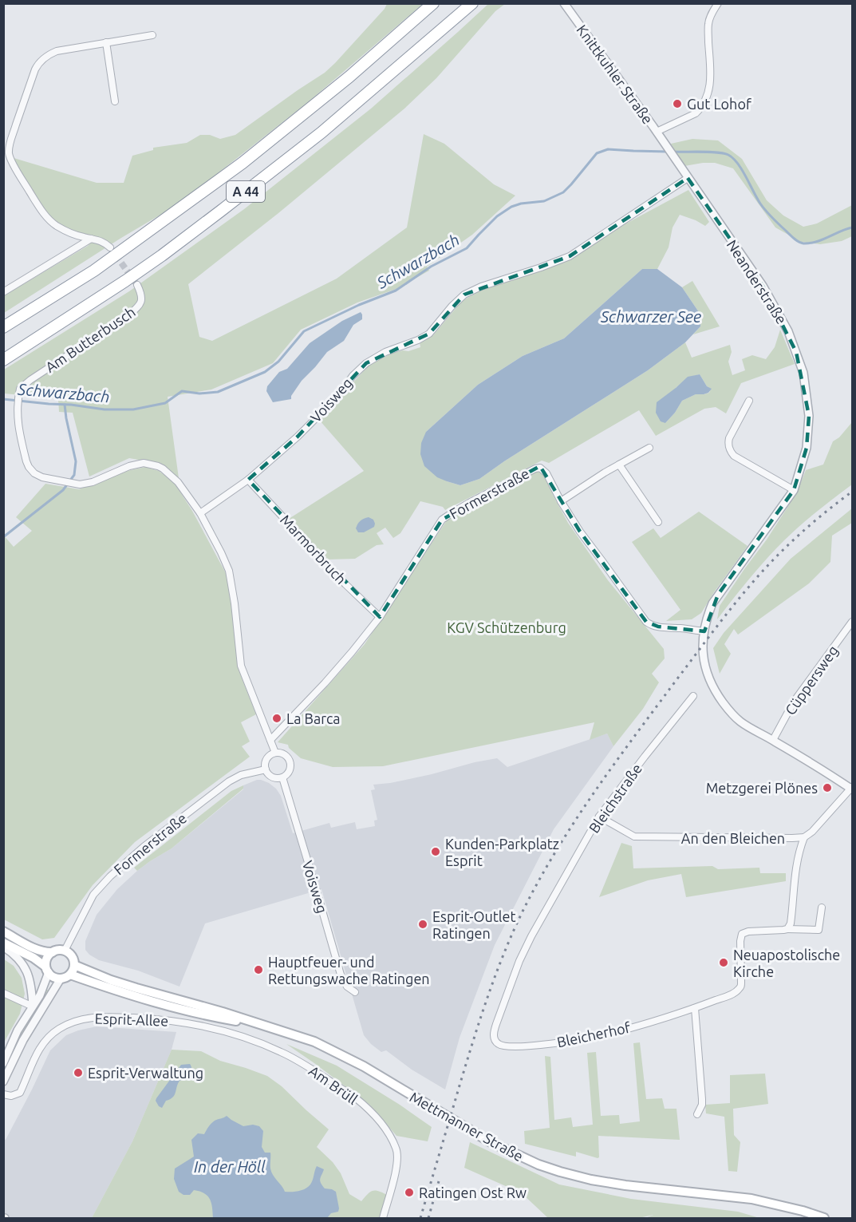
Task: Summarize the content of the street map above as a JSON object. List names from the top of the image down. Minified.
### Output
{"streets":{"highway":["A 44"],"main road":["Mettmanner Straße"],"street":["Knittkuhler Straße","Neanderstraße","Am Butterbusch","Voisweg","Formerstraße","Marmorbruch","Cüppersweg","Bleichstraße","An den Bleichen","Esprit-Allee","Bleicherhof","Am Brüll"]},"crossings":[["Knittkuhler Straße","Neanderstraße"],["Neanderstraße","Voisweg"],["Neanderstraße","Formerstraße"],["Neanderstraße","Cüppersweg"],["Neanderstraße","An den Bleichen"],["Am Butterbusch","Voisweg"],["Voisweg","Formerstraße"],["Voisweg","Marmorbruch"],["Formerstraße","Marmorbruch"],["Formerstraße","Mettmanner Straße"],["Bleichstraße","An den Bleichen"],["Bleichstraße","Bleicherhof"],["Esprit-Allee","Am Brüll"]],"water":["Schwarzbach","Schwarzer See","In der Höll"],"parks":["KGV Schützenburg"],"places":["Gut Lohof","La Barca","Metzgerei Plönes","Kunden-Parkplatz Esprit","Esprit-Outlet Ratingen","Neuapostolische Kirche","Hauptfeuer- und Rettungswache Ratingen","Esprit-Verwaltung","Ratingen Ost Rw"]}
